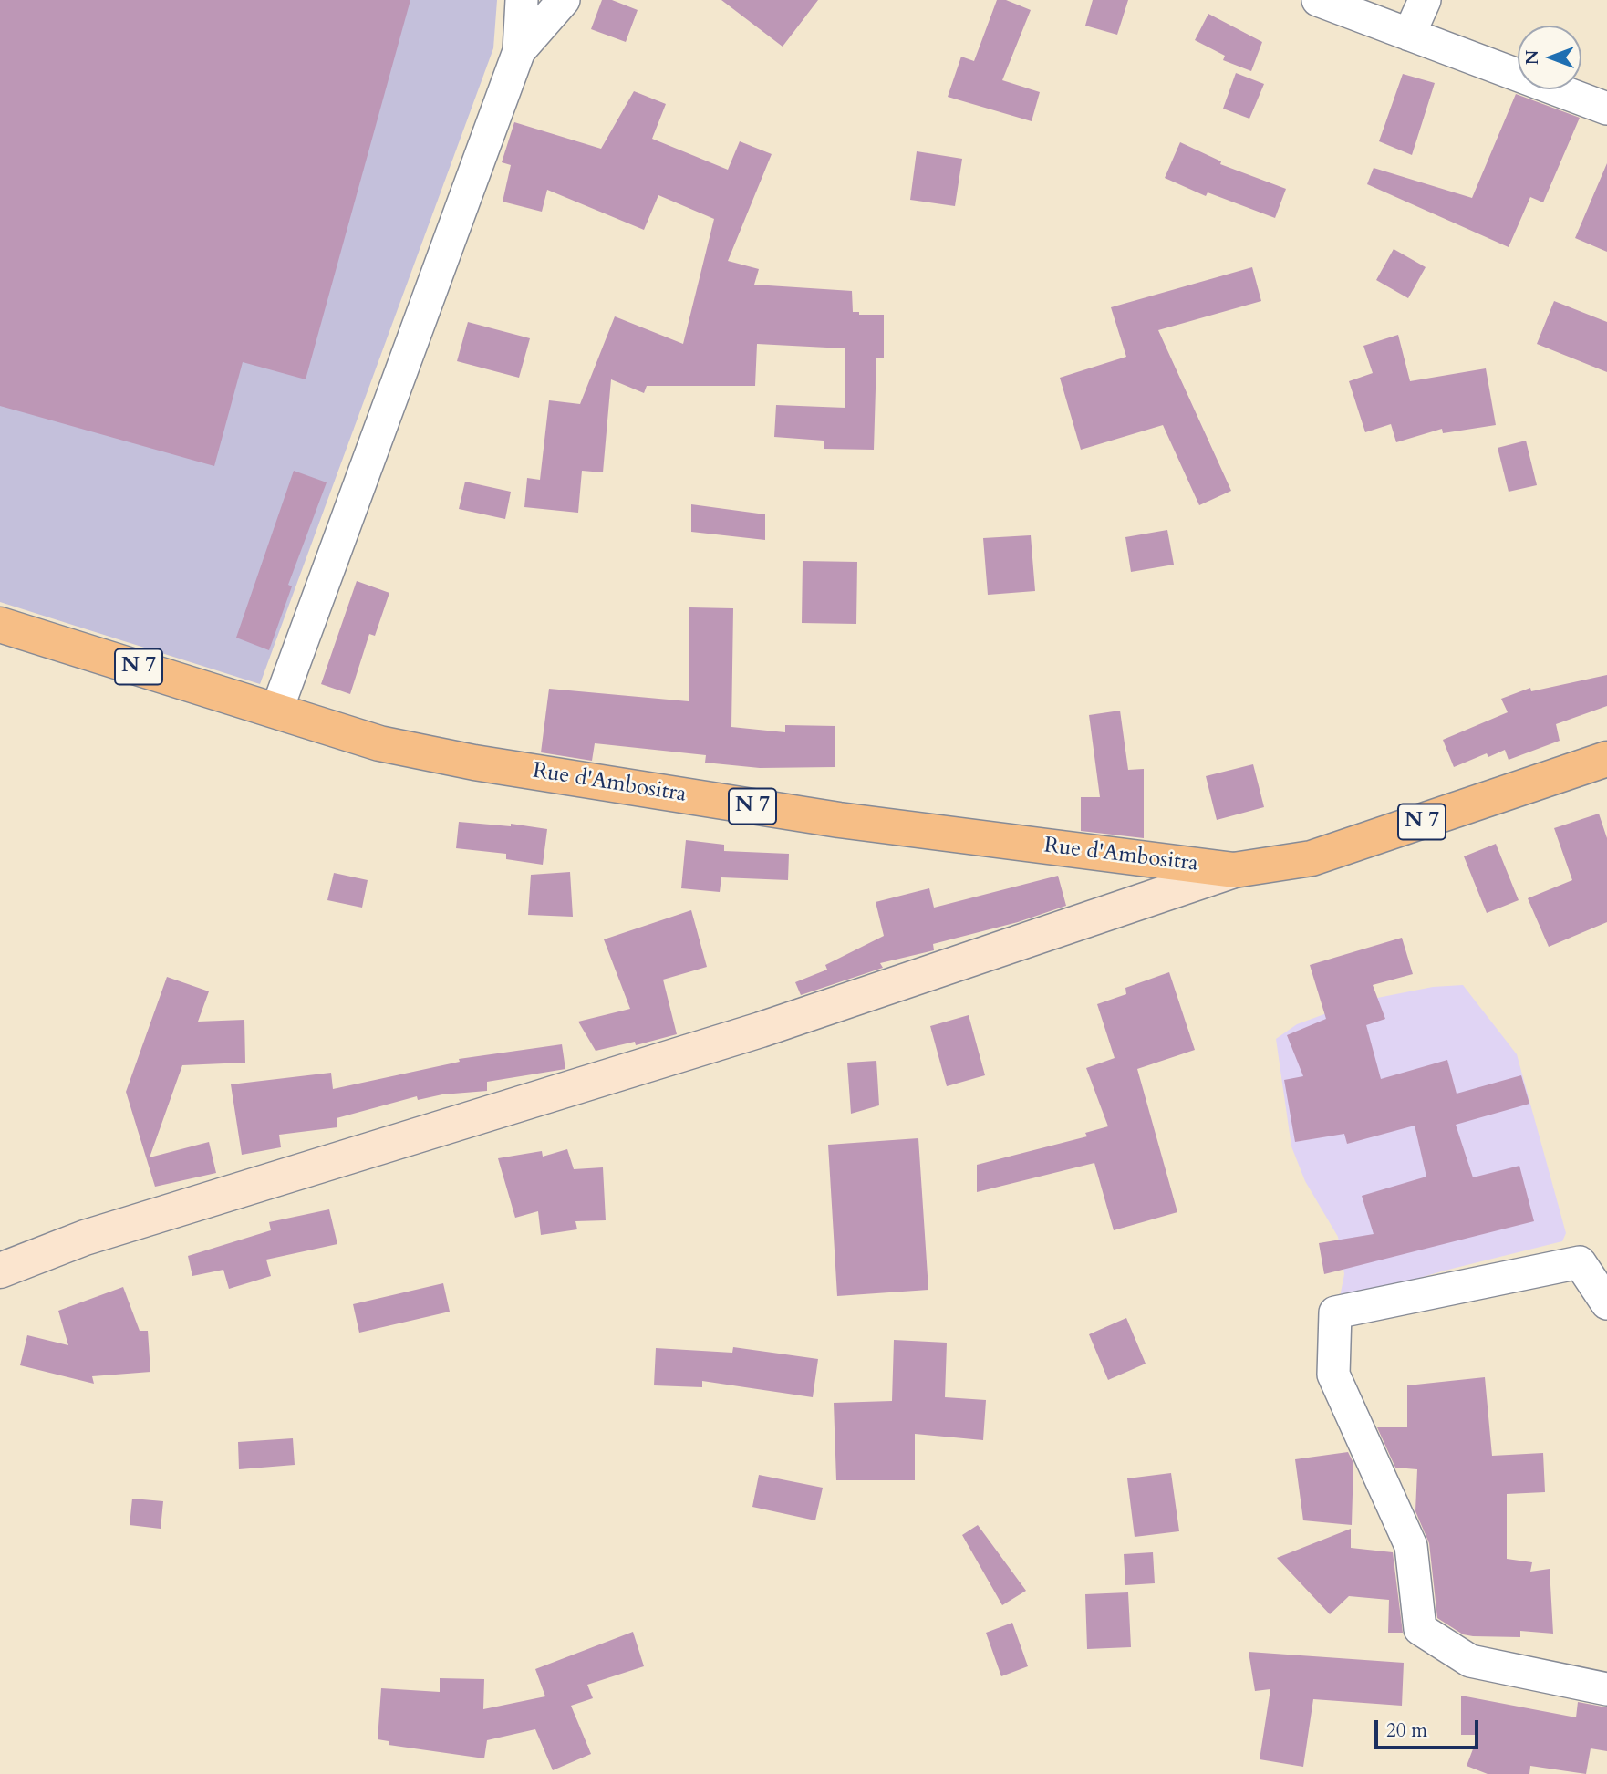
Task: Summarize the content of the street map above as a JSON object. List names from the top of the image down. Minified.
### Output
{"streets":{"main road":["N 7","Rue d'Ambositra"]},"crossings":[["N 7","Rue d'Ambositra"]],"scale_bar":"20 m","north":"left"}
